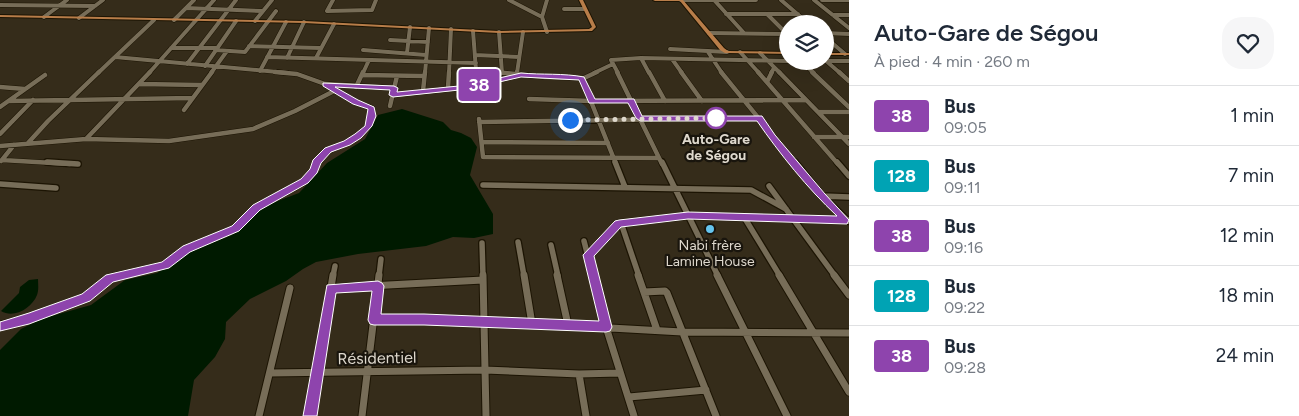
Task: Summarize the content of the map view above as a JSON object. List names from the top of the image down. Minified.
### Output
{"streets":{"street":["Résidentiel"]},"places":["Auto-Gare de Ségou","Nabi frère Lamine House"],"lines":["bus line 38"],"page":{"on_map":"38","heading":["Auto-Gare de Ségou","À pied · 4 min · 260 m"],"list":[{"mark":"38","name":"Bus","note":"09:05","value":"1 min"},{"mark":"128","name":"Bus","note":"09:11","value":"7 min"},{"mark":"38","name":"Bus","note":"09:16","value":"12 min"},{"mark":"128","name":"Bus","note":"09:22","value":"18 min"},{"mark":"38","name":"Bus","note":"09:28","value":"24 min"}]}}
